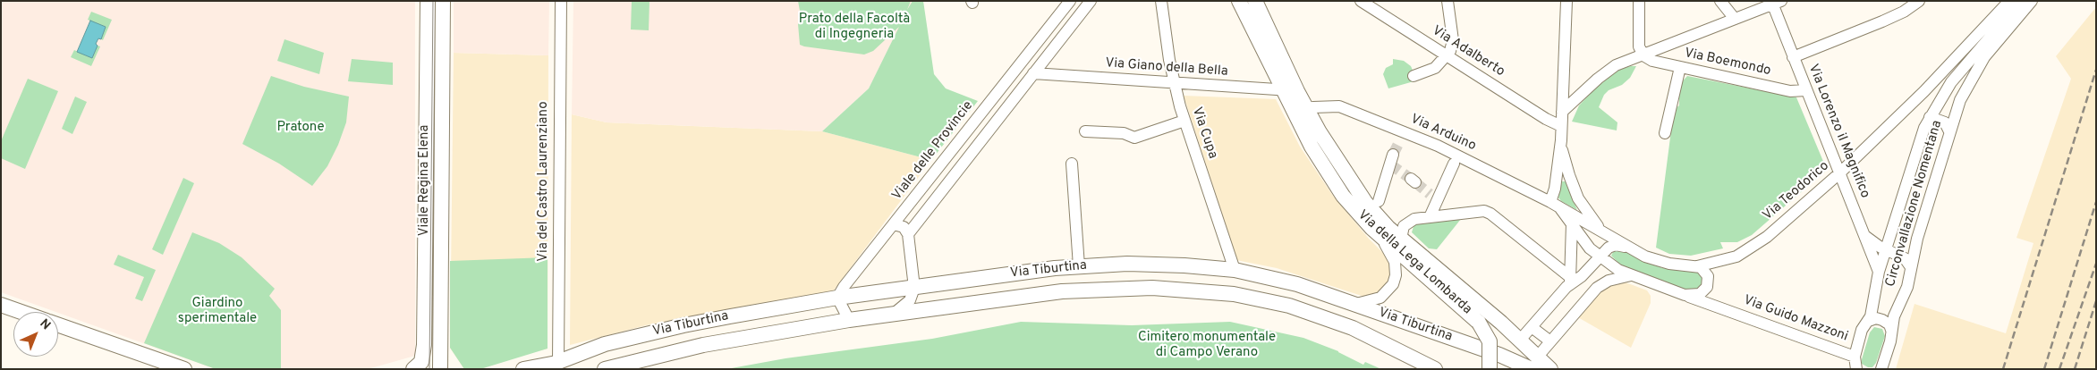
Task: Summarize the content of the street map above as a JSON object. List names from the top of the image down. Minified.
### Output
{"streets":{"main road":["Viale Regina Elena","Via della Lega Lombarda","Via Tiburtina"],"street":["Via Adalberto","Via Boemondo","Via Giano della Bella","Via Lorenzo il Magnifico","Via Cupa","Via Arduino","Viale delle Provincie","Via del Castro Laurenziano","Via Teodorico","Circonvallazione Nomentana","Via Guido Mazzoni"]},"crossings":[["Via Boemondo","Via Lorenzo il Magnifico"],["Via Giano della Bella","Via Cupa"],["Via Giano della Bella","Via della Lega Lombarda"],["Via Lorenzo il Magnifico","Via Teodorico"],["Via Lorenzo il Magnifico","Circonvallazione Nomentana"],["Via Cupa","Via Tiburtina"],["Via Arduino","Via della Lega Lombarda"],["Via Arduino","Via Guido Mazzoni"],["Viale delle Provincie","Via Tiburtina"],["Via del Castro Laurenziano","Via Tiburtina"],["Via Teodorico","Via Guido Mazzoni"],["Circonvallazione Nomentana","Via Guido Mazzoni"]],"parks":["Prato della Facoltà di Ingegneria","Pratone","Giardino sperimentale","Cimitero monumentale di Campo Verano"],"north":"top right"}
